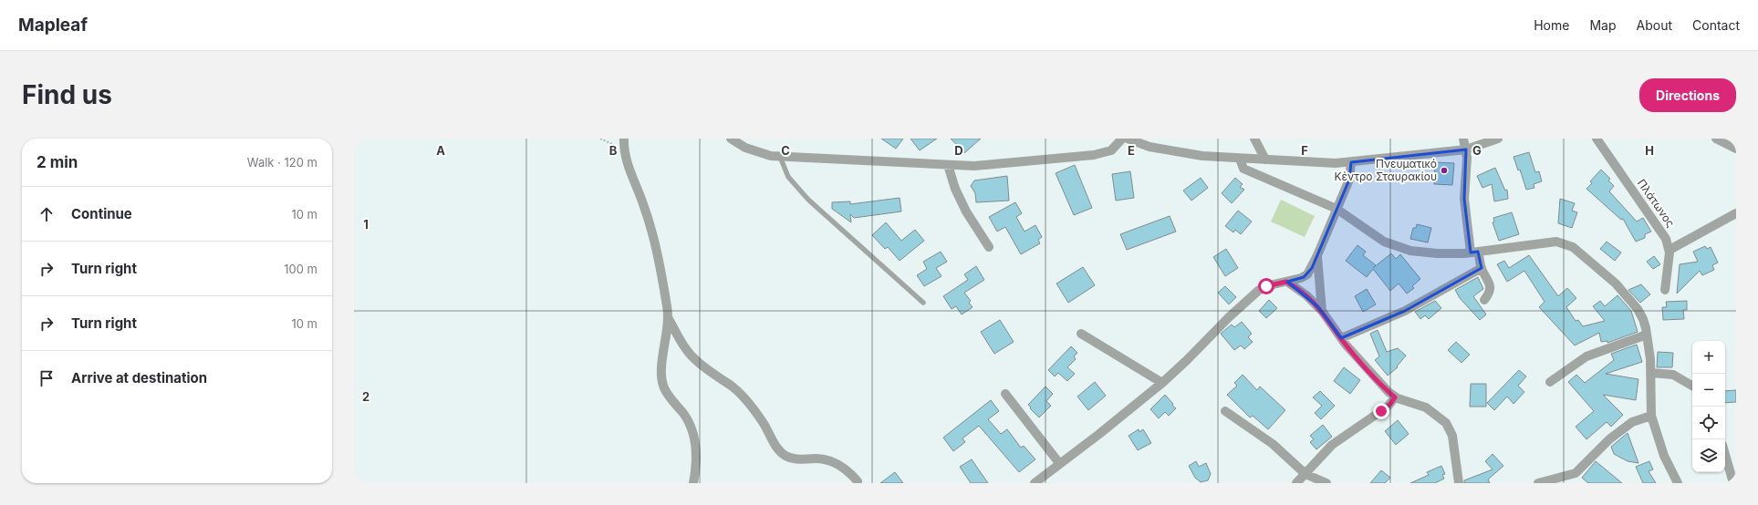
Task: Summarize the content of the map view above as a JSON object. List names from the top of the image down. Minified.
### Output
{"streets":{"street":["Πλάτωνος"]},"places":["Πνευματικό Κέντρο Σταυρακίου"],"page":{"header":"Mapleaf","nav":["Home","Map","About","Contact"],"buttons":"Directions","title":"Find us","heading":["2 min","Walk · 120 m"],"list":[["Continue","10 m"],["Turn right","100 m"],["Turn right","10 m"],"Arrive at destination"],"map_buttons":["+","−"]},"grid":{"columns":["A","B","C","D","E","F","G","H"],"rows":["1","2"]}}
